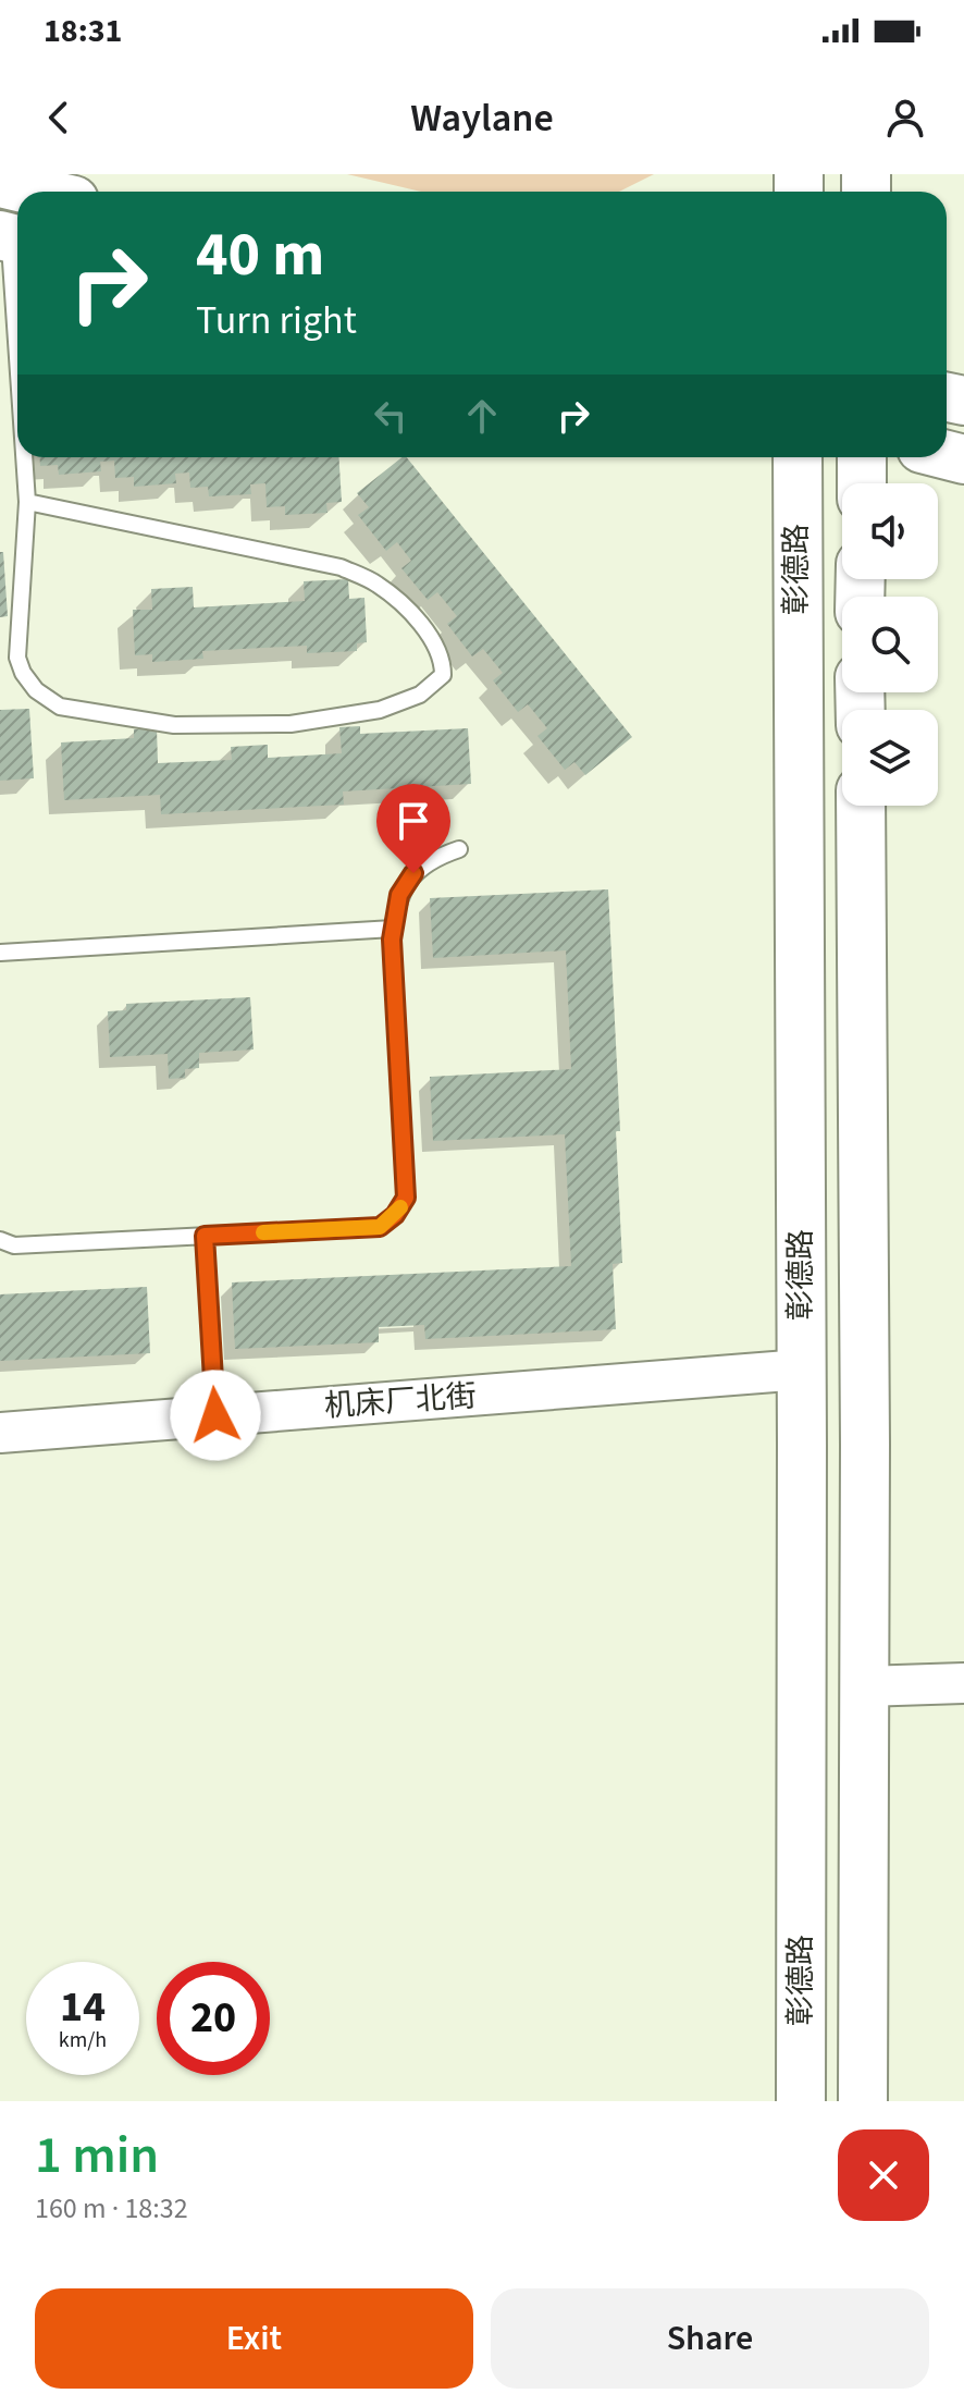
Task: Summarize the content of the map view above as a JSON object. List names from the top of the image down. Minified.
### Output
{"streets":{"main road":["彰德路"],"street":["机床厂北街"]},"crossings":[["彰德路","机床厂北街"]],"page":{"status":"18:31","header":"Waylane","turn":["40 m","Turn right"],"speed":"14 km/h","limit":"20","heading":["1 min","160 m · 18:32"],"buttons":["Exit","Share"]}}
